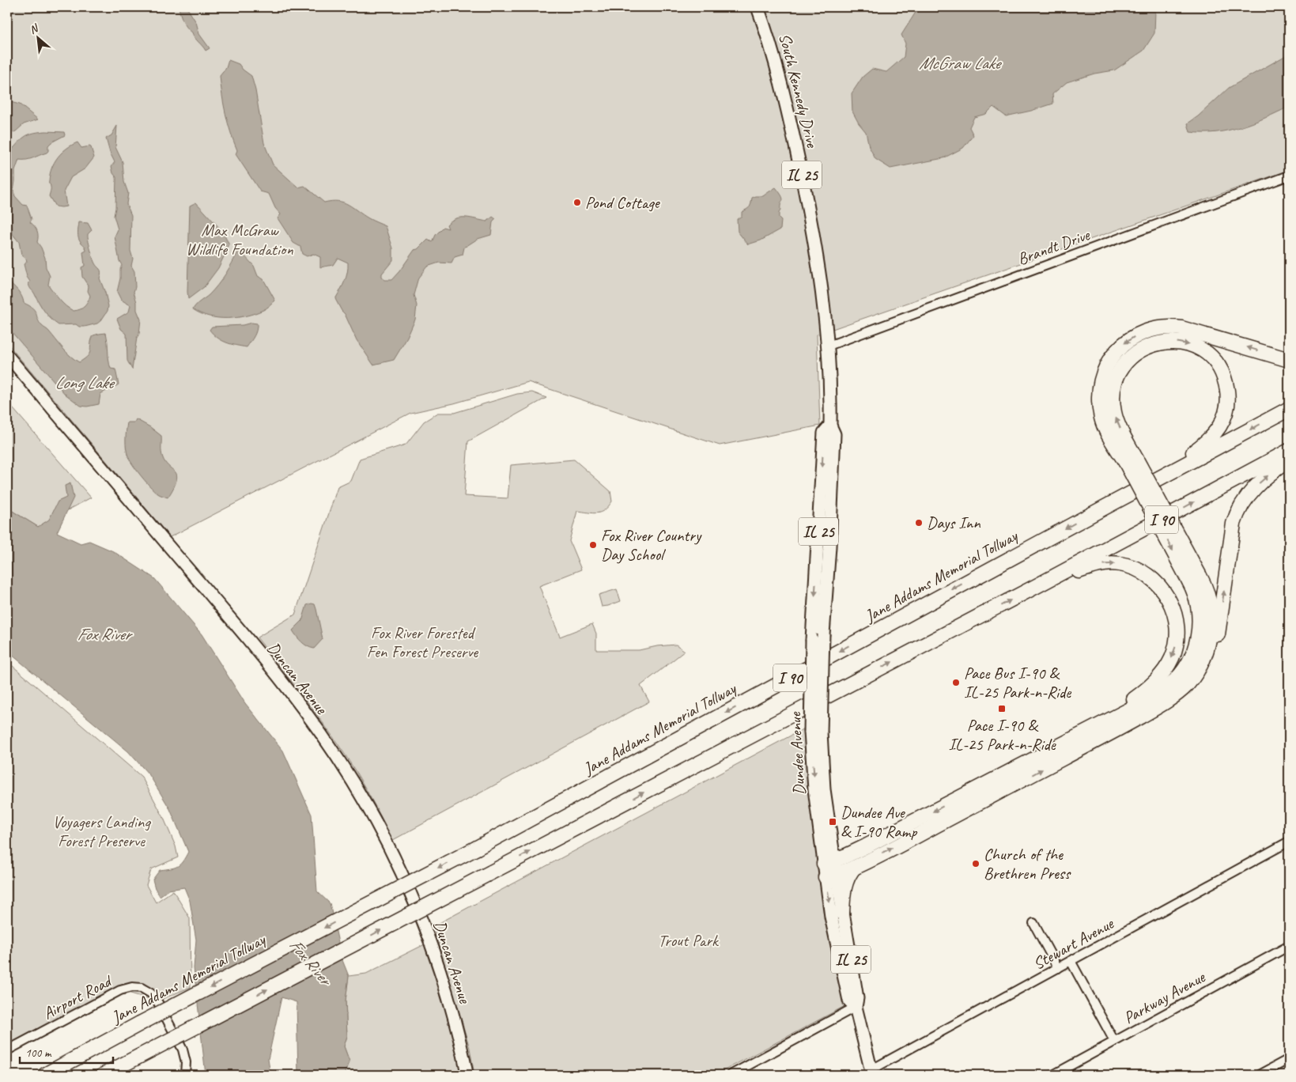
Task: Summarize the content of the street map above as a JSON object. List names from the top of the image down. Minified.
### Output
{"streets":{"highway":["I 90","Jane Addams Memorial Tollway"],"main road":["South Kennedy Drive","IL 25","Dundee Avenue"],"street":["Brandt Drive","Duncan Avenue","Stewart Avenue","Airport Road","Parkway Avenue"]},"crossings":[["South Kennedy Drive","Brandt Drive"],["South Kennedy Drive","Dundee Avenue"],["Brandt Drive","Dundee Avenue"],["Dundee Avenue","Stewart Avenue"]],"water":["McGraw Lake","Long Lake","Fox River"],"parks":["Max McGraw Wildlife Foundation","Fox River Forested Fen Forest Preserve","Voyagers Landing Forest Preserve","Trout Park"],"places":{"other":["Pond Cottage","Days Inn","Fox River Country Day School","Pace Bus I-90 & IL-25 Park-n-Ride","Church of the Brethren Press"],"transit":["Pace I-90 & IL-25 Park-n-Ride","Dundee Ave & I-90 Ramp"]},"scale_bar":"100 m","north":"top left"}
